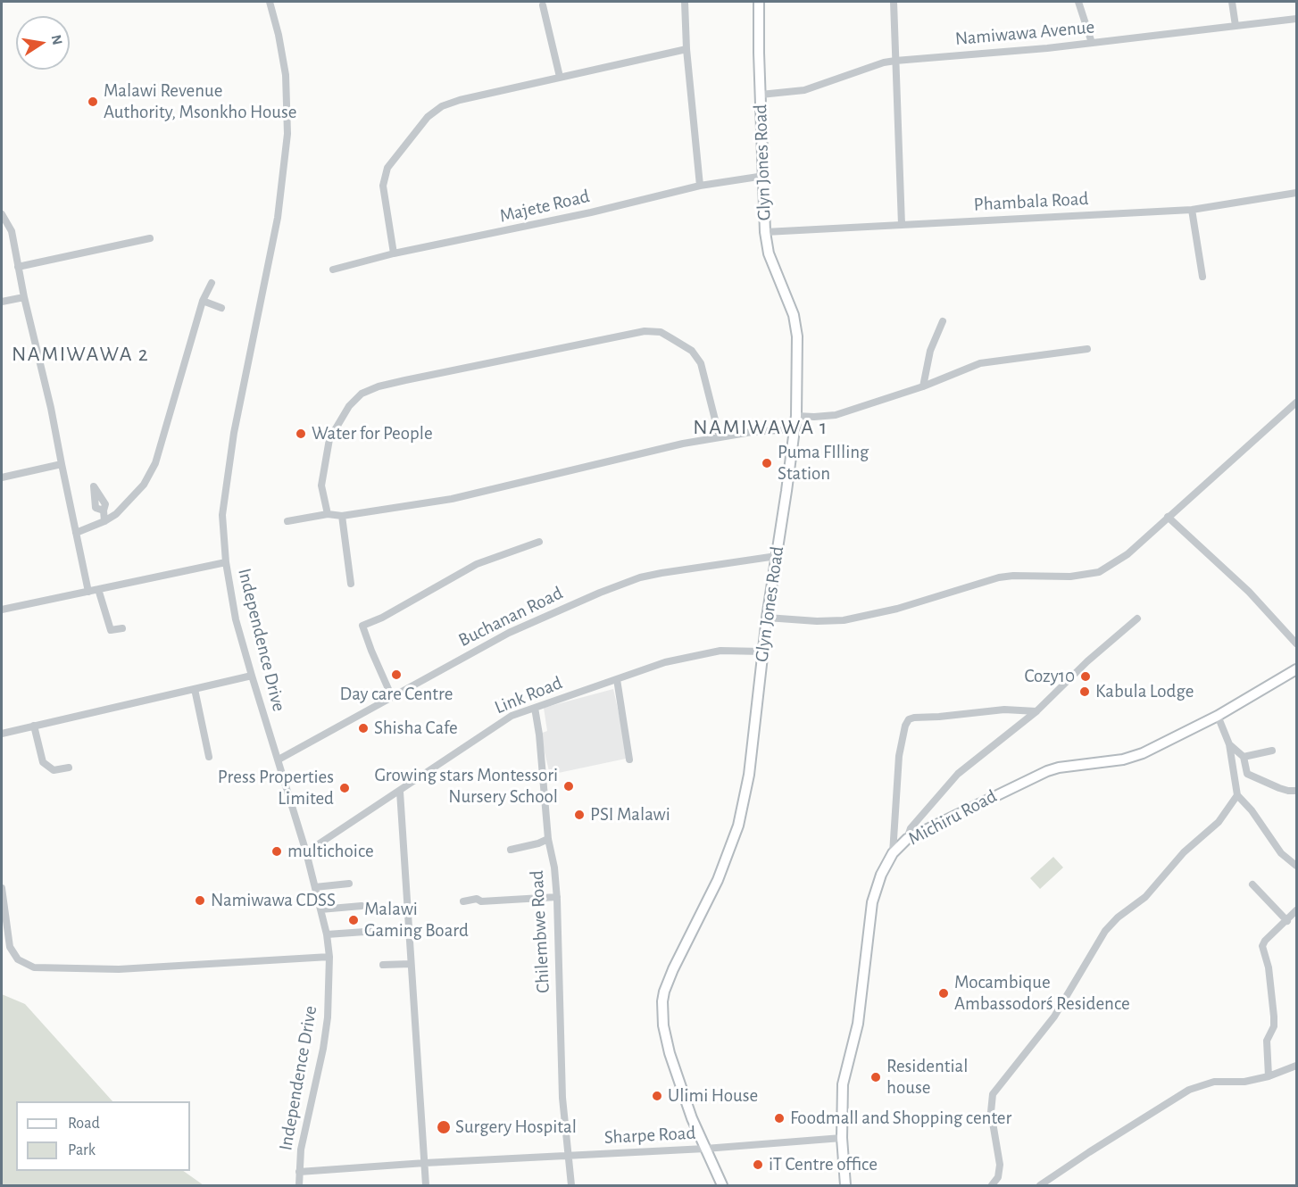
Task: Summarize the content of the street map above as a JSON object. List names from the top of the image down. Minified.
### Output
{"streets":{"street":["Namiwawa Avenue","Glyn Jones Road","Phambala Road","Majete Road","Buchanan Road","Independence Drive","Link Road","Michiru Road","Chilembwe Road","Sharpe Road"]},"crossings":[["Namiwawa Avenue","Glyn Jones Road"],["Glyn Jones Road","Phambala Road"],["Glyn Jones Road","Majete Road"],["Glyn Jones Road","Buchanan Road"],["Glyn Jones Road","Link Road"],["Glyn Jones Road","Sharpe Road"],["Buchanan Road","Independence Drive"],["Independence Drive","Link Road"],["Independence Drive","Sharpe Road"],["Link Road","Chilembwe Road"],["Michiru Road","Sharpe Road"],["Chilembwe Road","Sharpe Road"]],"districts":["NAMIWAWA 2","NAMIWAWA 1"],"places":["Malawi Revenue Authority, Msonkho House","Water for People","Puma FIlling Station","Day care Centre","Cozy10","Kabula Lodge","Shisha Cafe","Growing stars Montessori Nursery School","Press Properties Limited","PSI Malawi","multichoice","Namiwawa CDSS","Malawi Gaming Board","Mocambique Ambassodorś Residence","Residential house","Ulimi House","Foodmall and Shopping center","Surgery Hospital","iT Centre office"],"legend":["Road","Park"],"north":"right"}
